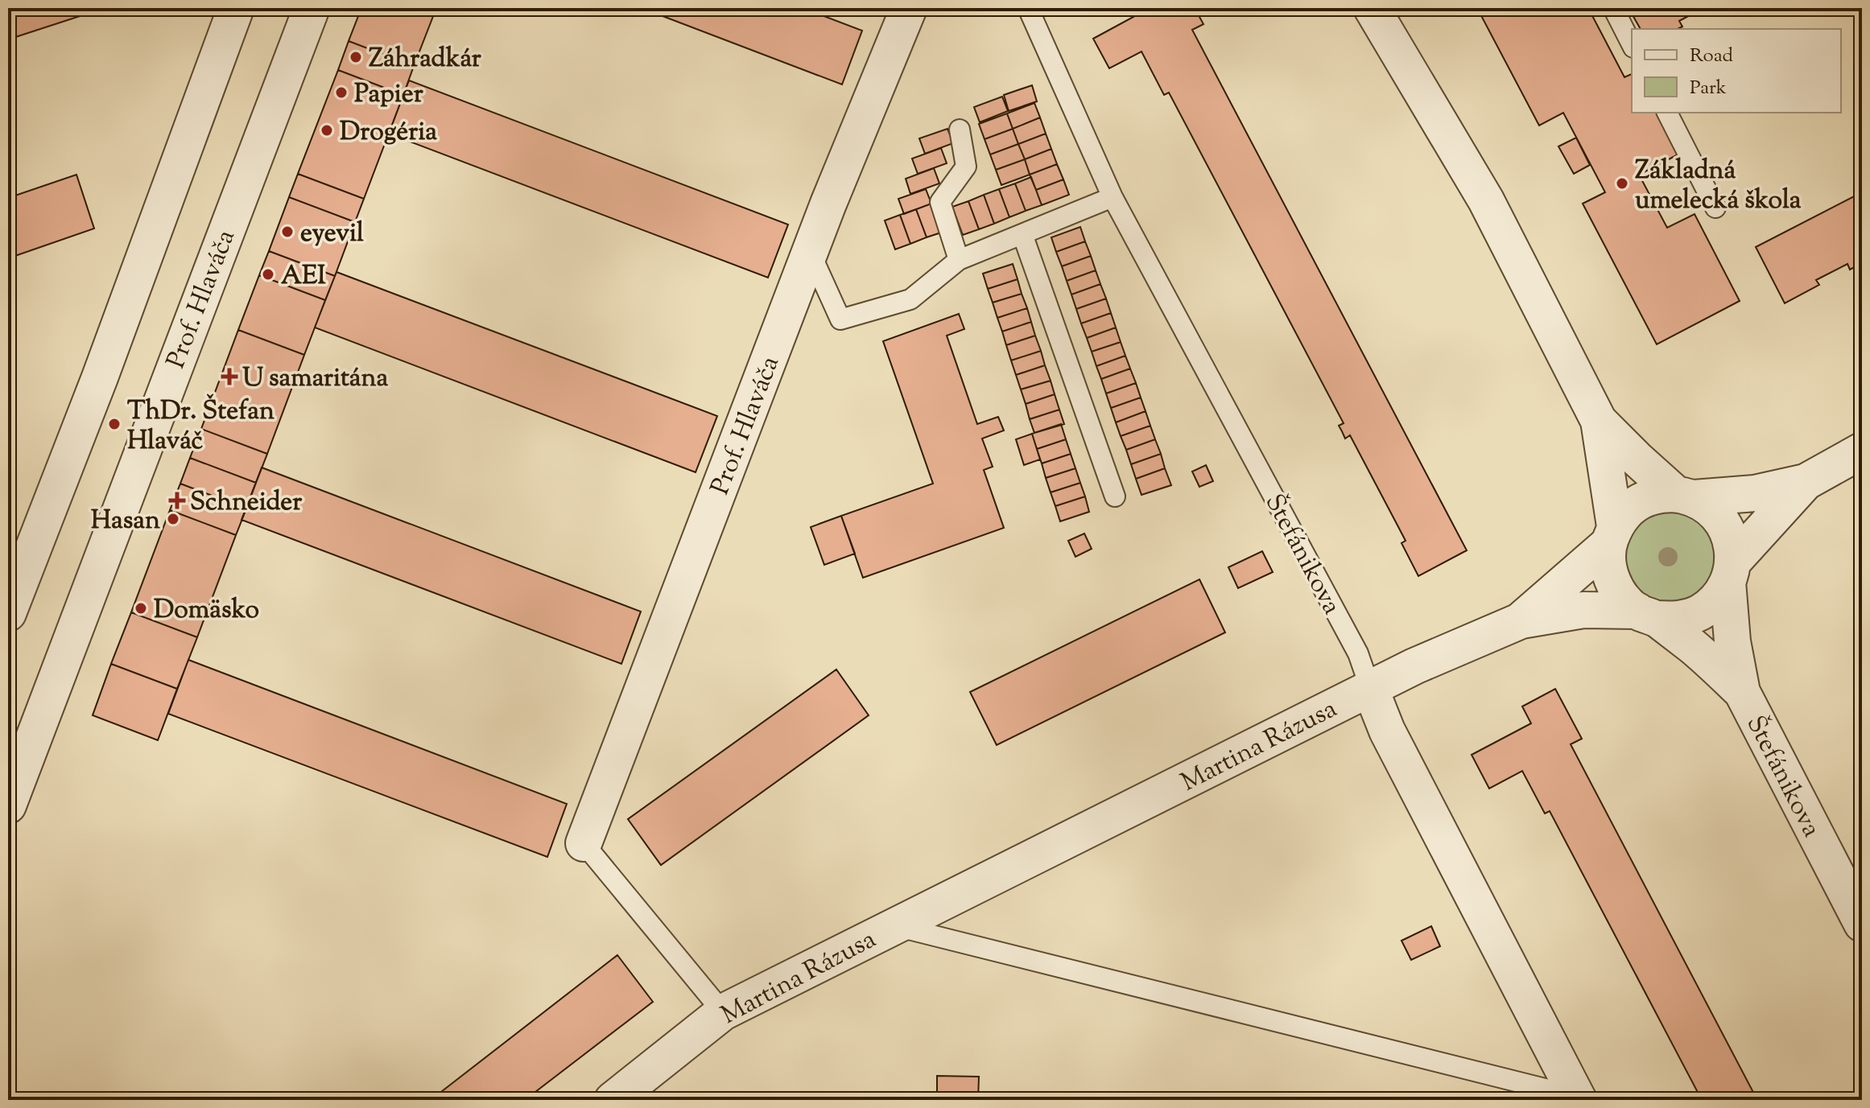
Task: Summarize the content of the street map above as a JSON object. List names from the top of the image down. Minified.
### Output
{"streets":{"street":["Prof. Hlaváča","Štefánikova","Martina Rázusa"]},"crossings":[["Štefánikova","Martina Rázusa"]],"places":{"other":["Záhradkár","Papier","Drogéria","Základná umelecká škola","eyevil","AEI","ThDr. Štefan Hlaváč","Hasan","Domäsko"],"health":["U samaritána","Schneider"]},"legend":["Road","Park"]}
